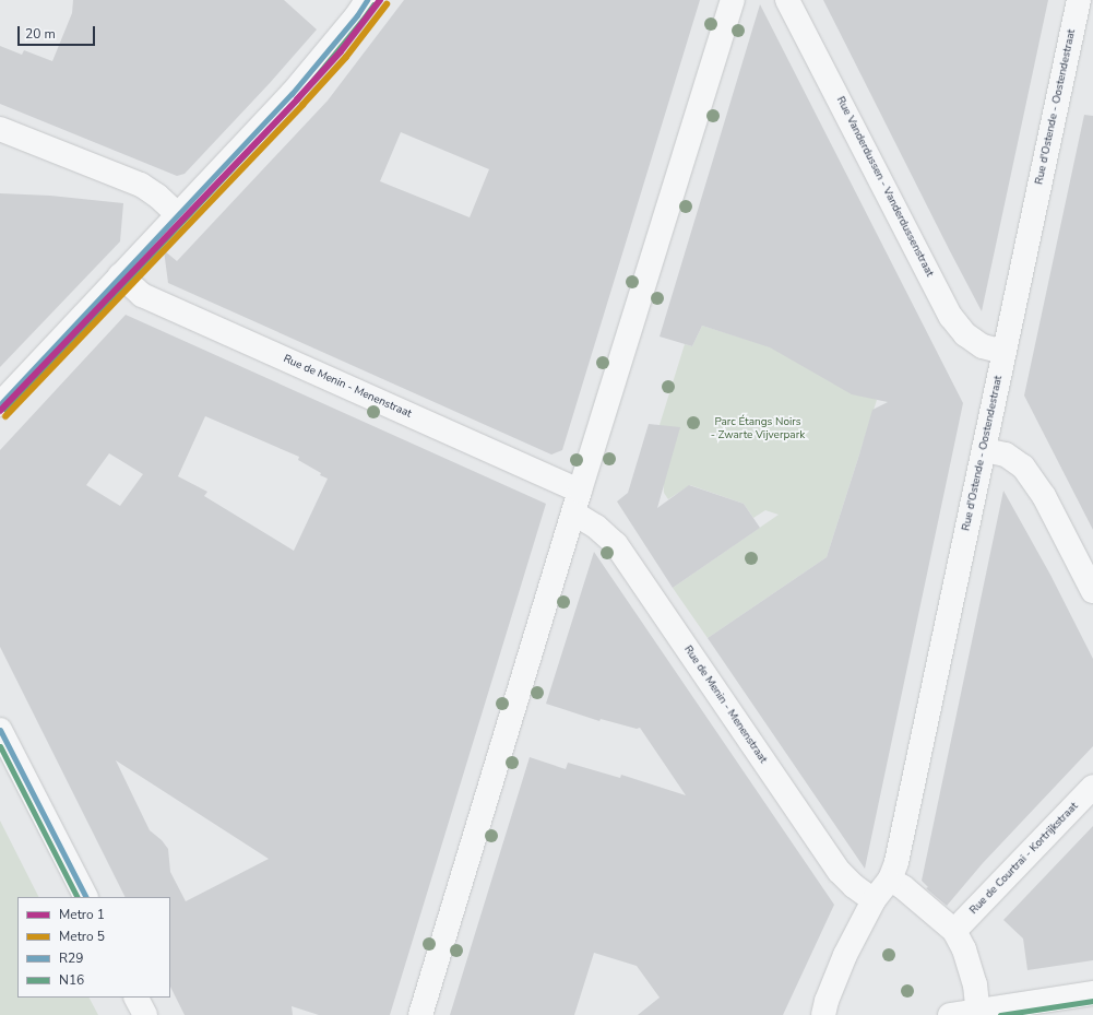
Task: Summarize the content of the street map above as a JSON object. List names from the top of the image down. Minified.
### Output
{"streets":{"street":["Rue d'Ostende - Oostendestraat","Rue Vanderdussen - Vanderdussenstraat","Rue de Menin - Menenstraat","Rue de Courtrai - Kortrijkstraat"]},"crossings":[["Rue d'Ostende - Oostendestraat","Rue Vanderdussen - Vanderdussenstraat"],["Rue d'Ostende - Oostendestraat","Rue de Menin - Menenstraat"]],"parks":["Parc Étangs Noirs - Zwarte Vijverpark"],"lines":["metro line 1","transit line R29","metro line 5","transit line N16"],"legend":["Metro 1","Metro 5","R29","N16"],"scale_bar":"20 m"}
